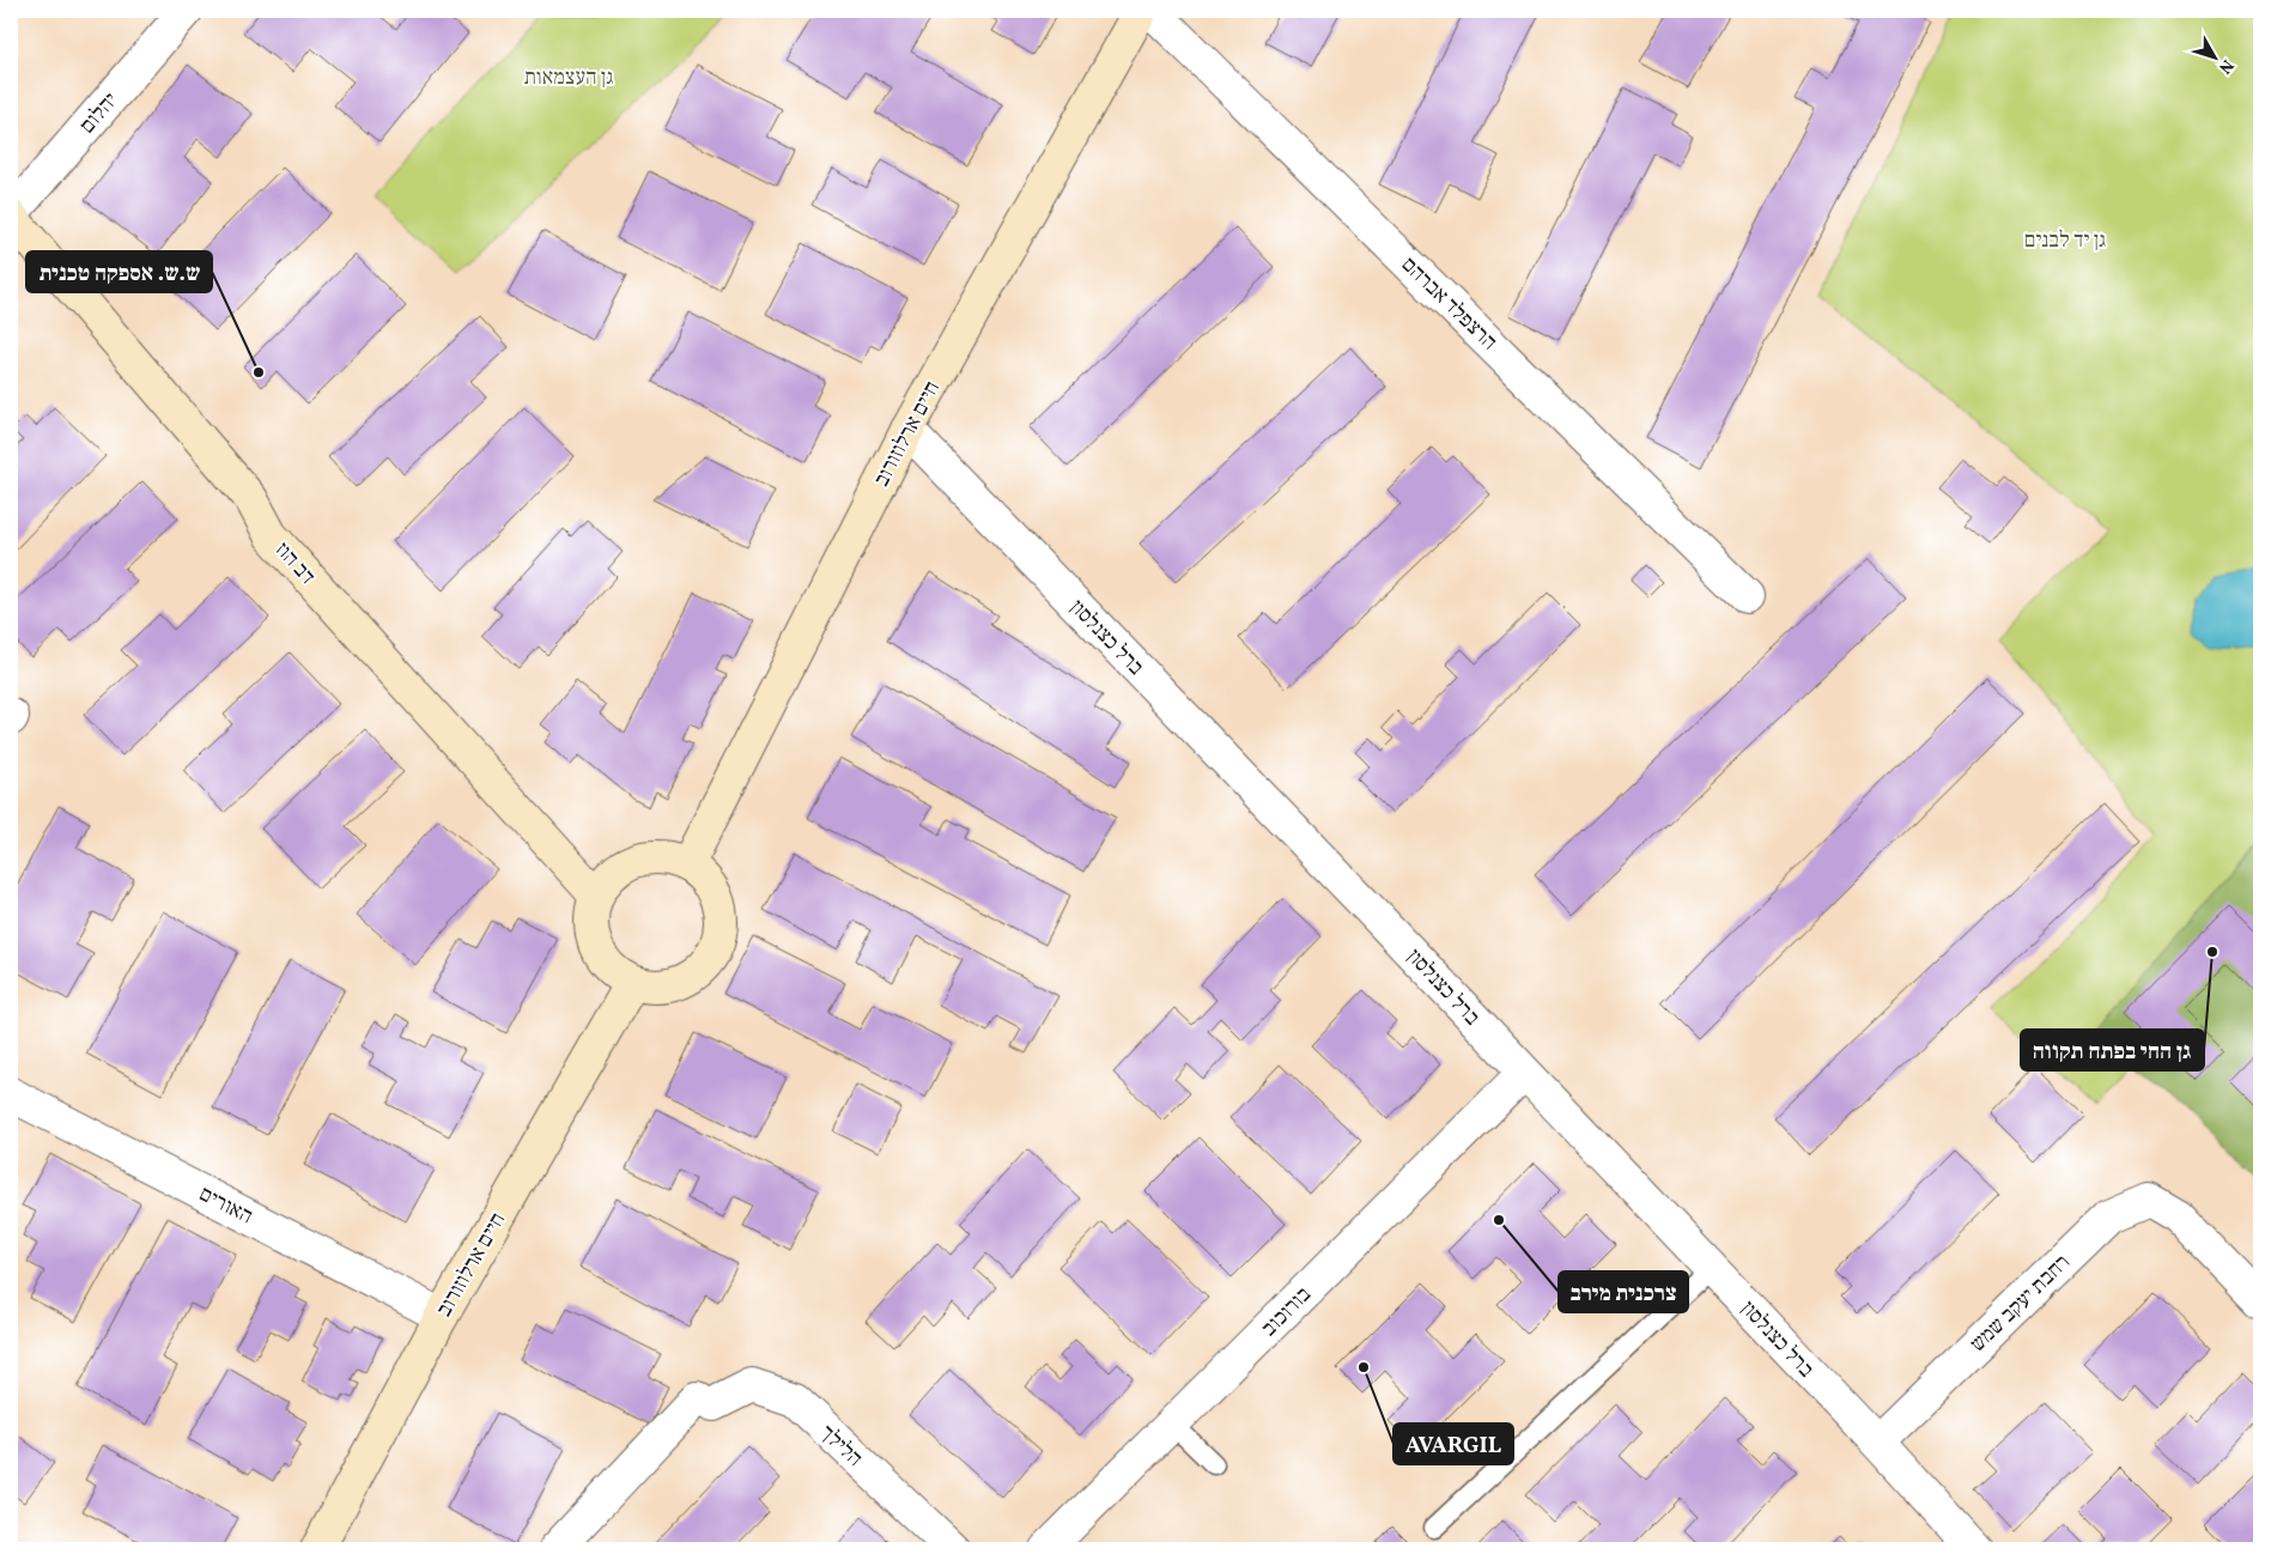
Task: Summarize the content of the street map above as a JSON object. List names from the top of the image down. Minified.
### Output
{"streets":{"street":["יהלום","הרצפלד אברהם","חיים ארלוזורוב","דב הוז","ברל כצנלסון","האורים","רחבת יעקב שמש","בורוכוב","הלילך"]},"crossings":[["יהלום","דב הוז"],["חיים ארלוזורוב","דב הוז"],["חיים ארלוזורוב","ברל כצנלסון"],["חיים ארלוזורוב","האורים"],["ברל כצנלסון","רחבת יעקב שמש"],["ברל כצנלסון","בורוכוב"]],"parks":["גן העצמאות","גן יד לבנים"],"places":["ש.ש. אספקה טכנית","גן החי בפתח תקווה","צרכנית מירב","AVARGIL"],"north":"bottom right"}
